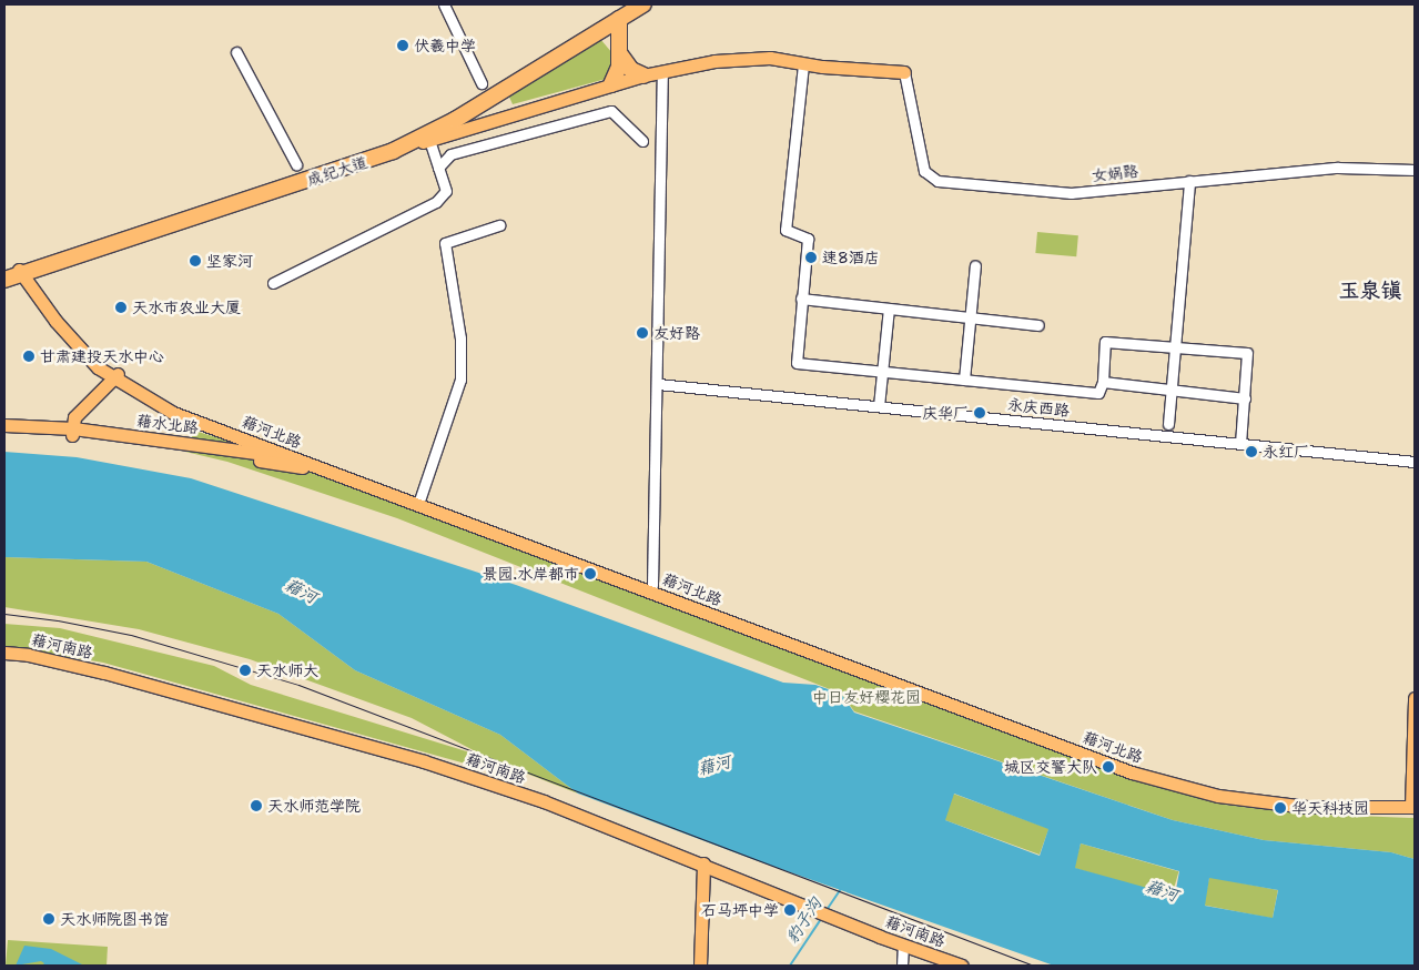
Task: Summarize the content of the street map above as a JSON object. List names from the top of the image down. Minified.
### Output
{"streets":{"highway":["成纪大道"],"main road":["藉水北路","藉河北路","藉河南路"],"street":["女娲路","永庆西路"]},"crossings":[["成纪大道","藉河北路"],["藉水北路","藉河北路"]],"districts":["玉泉镇"],"water":["藉河","豹子沟"],"parks":["中日友好樱花园"],"places":["伏羲中学","速8酒店","坚家河","天水市农业大厦","友好路","甘肃建投天水中心","庆华厂","永红厂","景园.水岸都市","天水师大","城区交警大队","天水师范学院","华天科技园","石马坪中学","天水师院图书馆"]}
